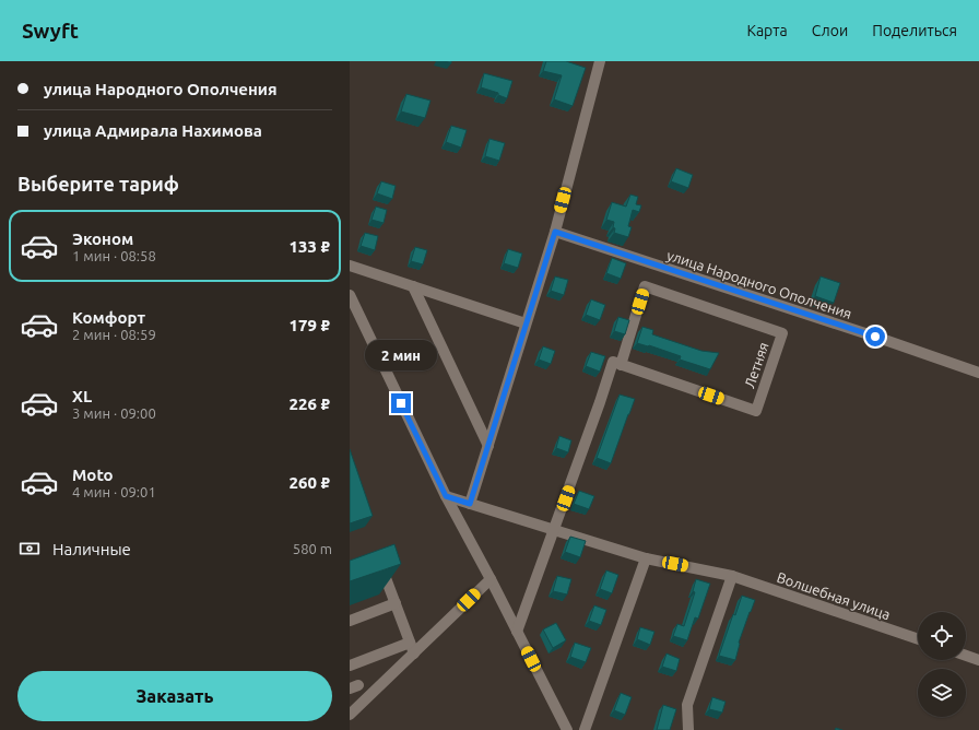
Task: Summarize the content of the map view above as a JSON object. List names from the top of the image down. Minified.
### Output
{"streets":{"street":["улица Народного Ополчения","Летняя","Волшебная улица"]},"page":{"header":"Swyft","nav":["Карта","Слои","Поделиться"],"banner":["улица Народного Ополчения","улица Адмирала Нахимова"],"heading":"Выберите тариф","list":[{"name":"Эконом","note":"1 мин · 08:58","value":"133 ₽"},{"name":"Комфорт","note":"2 мин · 08:59","value":"179 ₽"},{"name":"XL","note":"3 мин · 09:00","value":"226 ₽"},{"name":"Moto","note":"4 мин · 09:01","value":"260 ₽"}],"bubble":"2 мин","pay":["Наличные","580 m"],"buttons":"Заказать"}}
